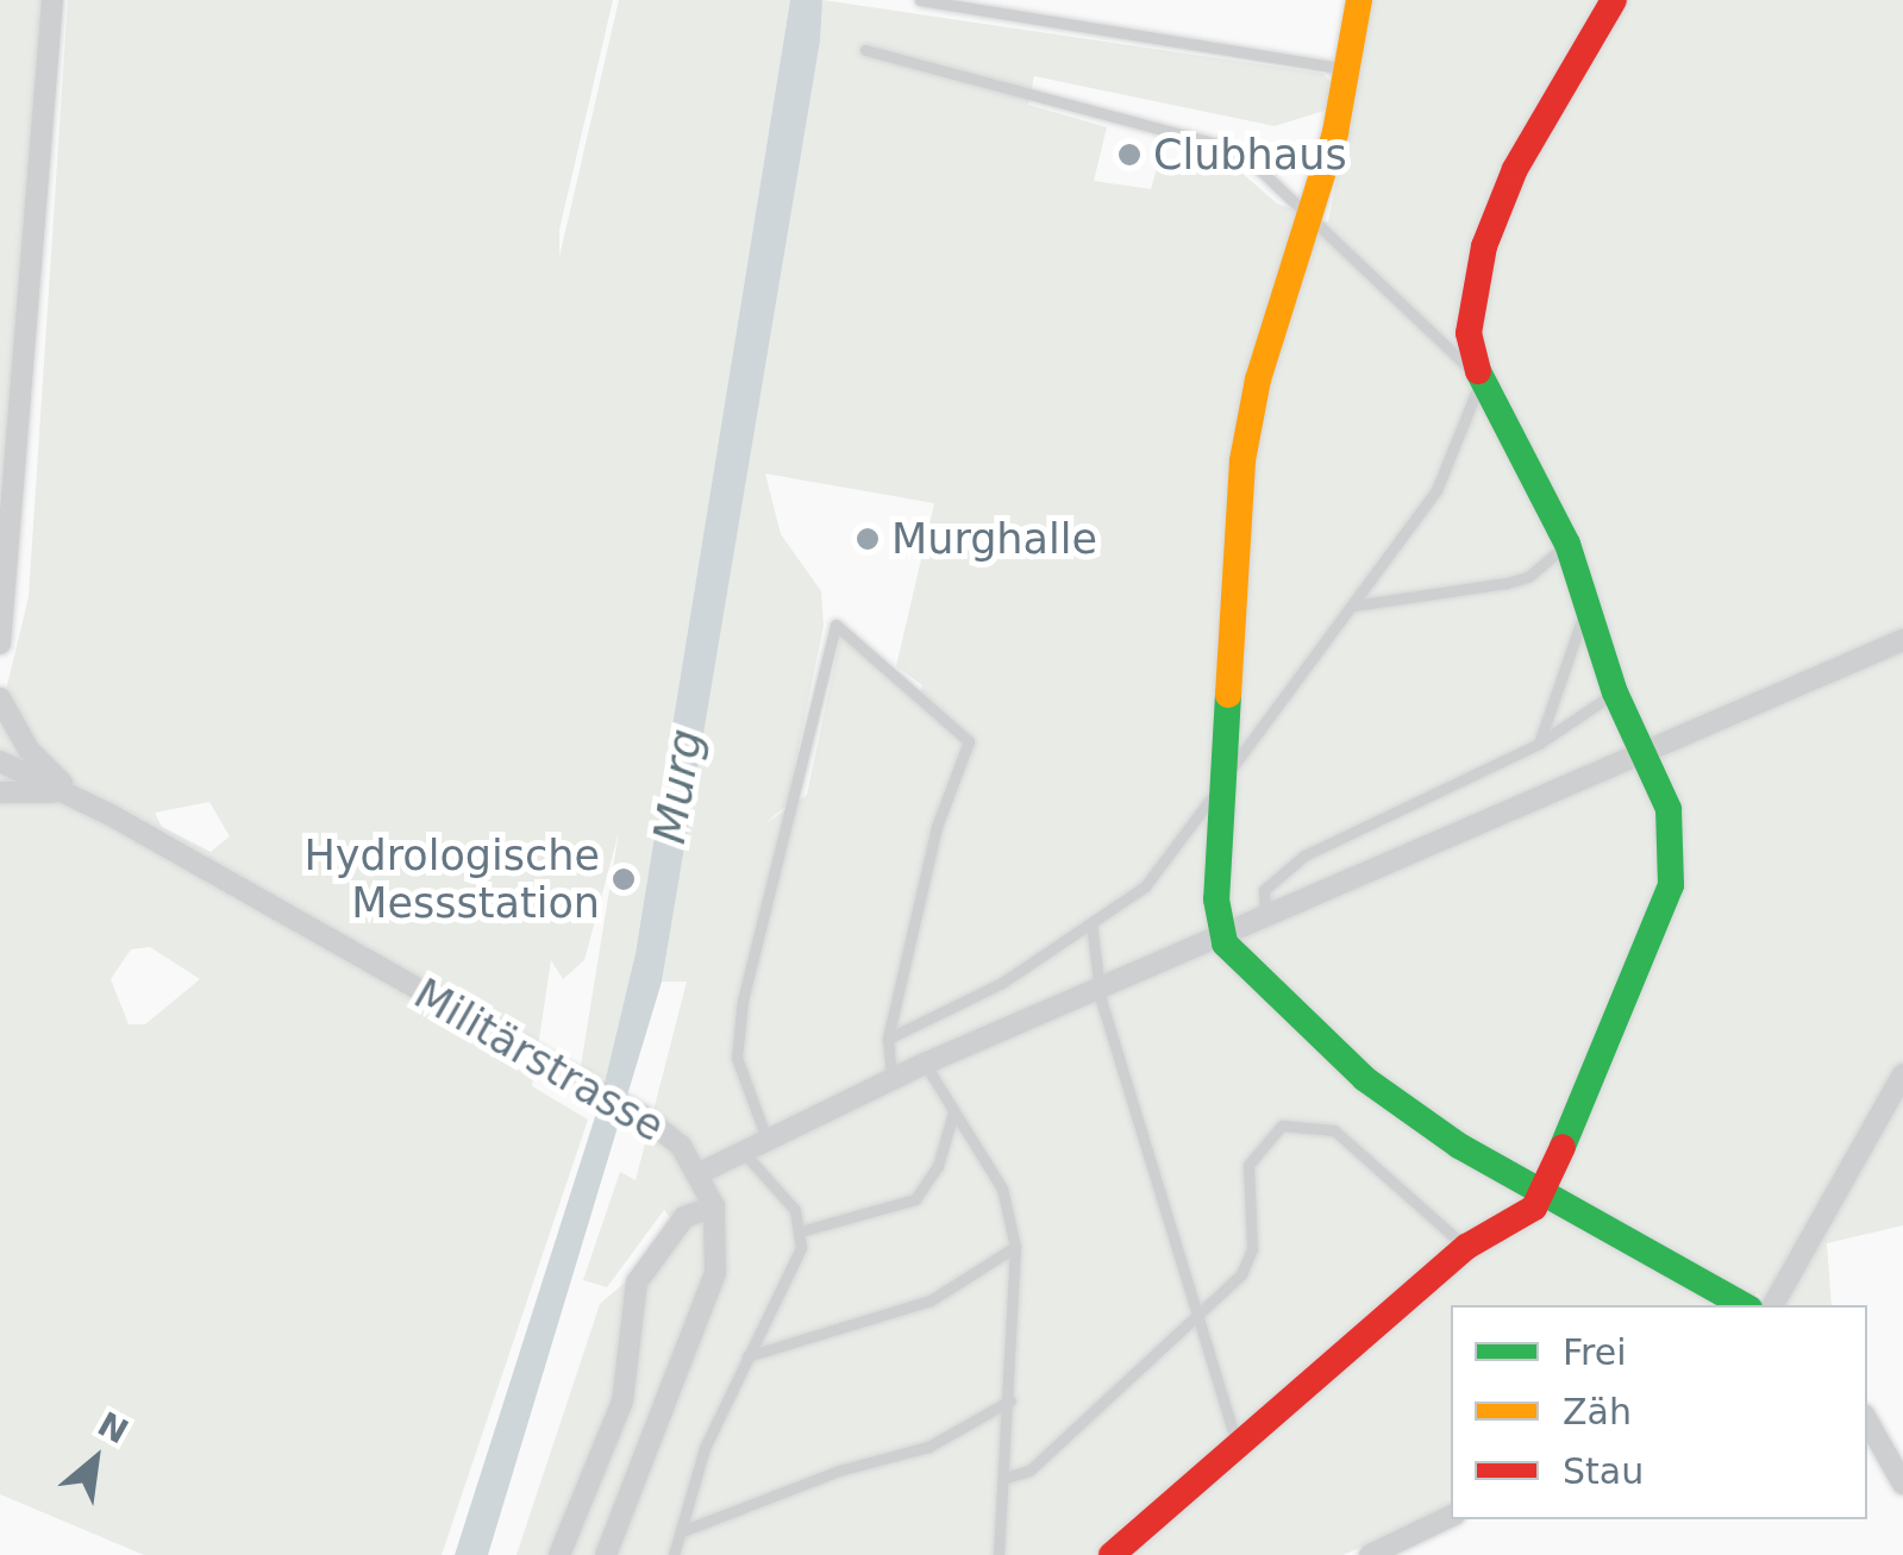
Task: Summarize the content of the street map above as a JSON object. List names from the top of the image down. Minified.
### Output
{"streets":{"street":["Militärstrasse"]},"water":["Murg"],"places":["Clubhaus","Murghalle","Hydrologische Messstation"],"legend":["Frei","Zäh","Stau"],"north":"top right"}
